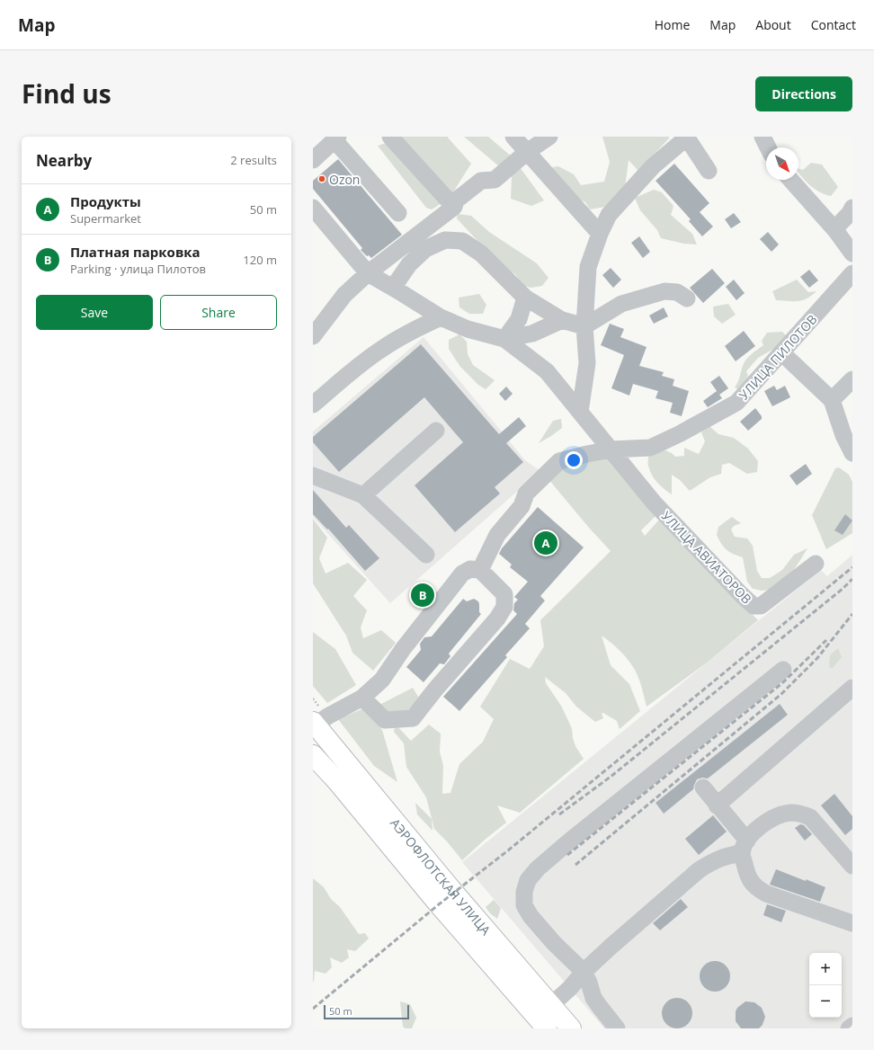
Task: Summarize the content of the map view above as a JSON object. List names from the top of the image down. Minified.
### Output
{"streets":{"main road":["АЭРОФЛОТСКАЯ УЛИЦА"],"street":["УЛИЦА ПИЛОТОВ","УЛИЦА АВИАТОРОВ"]},"crossings":[["УЛИЦА ПИЛОТОВ","УЛИЦА АВИАТОРОВ"]],"places":["Ozon"],"scale_bar":"50 m","north":"bottom right","page":{"header":"Map","nav":["Home","Map","About","Contact"],"title":"Find us","buttons":["Directions",["Save","Share"]],"heading":["Nearby","2 results"],"list":[{"mark":"A","name":"Продукты","note":"Supermarket","value":"50 m"},{"mark":"B","name":"Платная парковка","note":"Parking · улица Пилотов","value":"120 m"}],"pins":["A","B"],"map_buttons":["+","−"],"scale":"50 m"}}
